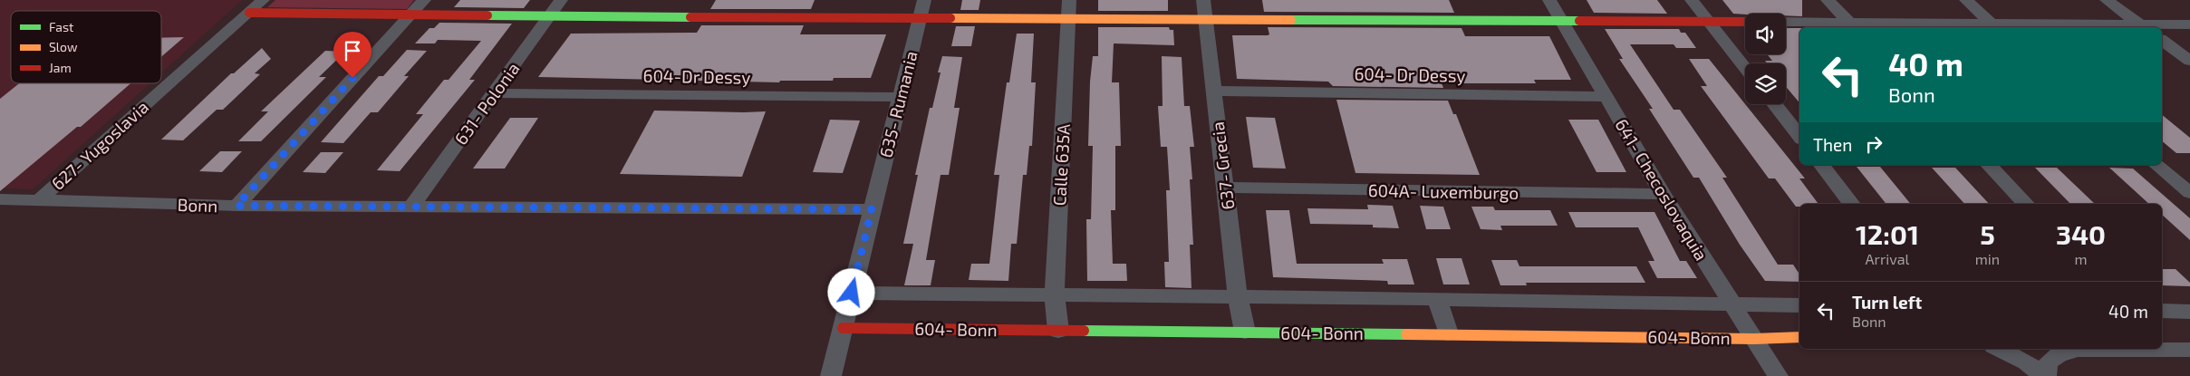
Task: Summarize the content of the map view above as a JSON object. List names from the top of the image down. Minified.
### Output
{"streets":{"street":["604- Dr Dessy","604-Dr Dessy","631- Polonia","635- Rumania","627- Yugoslavia","Calle 635A","637- Grecia","641- Checoslovaquia","604A- Luxemburgo","Bonn","604- Bonn"]},"crossings":[["604- Dr Dessy","637- Grecia"],["604- Dr Dessy","641- Checoslovaquia"],["604-Dr Dessy","631- Polonia"],["604-Dr Dessy","635- Rumania"],["631- Polonia","Bonn"],["635- Rumania","Bonn"],["635- Rumania","604- Bonn"],["627- Yugoslavia","Bonn"],["Calle 635A","604- Bonn"],["637- Grecia","604A- Luxemburgo"],["637- Grecia","604- Bonn"],["641- Checoslovaquia","604A- Luxemburgo"],["641- Checoslovaquia","604- Bonn"]],"legend":["Fast","Slow","Jam"],"page":{"turn":["40 m","Bonn"],"then":"Then","eta":["12:01","Arrival","5","min","340","m"],"list":[{"name":"Turn left","note":"Bonn","value":"40 m"}]}}
